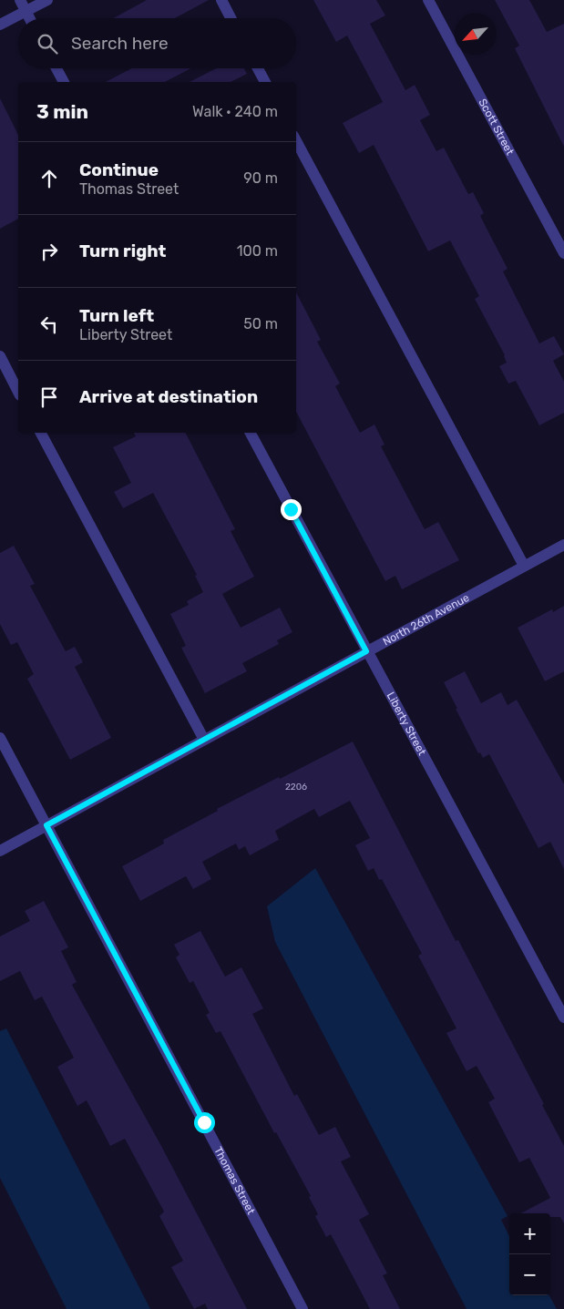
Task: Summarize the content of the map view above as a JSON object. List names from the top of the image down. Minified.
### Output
{"streets":{"street":["Scott Street","North 26th Avenue","Liberty Street","Thomas Street"]},"crossings":[["North 26th Avenue","Liberty Street"],["North 26th Avenue","Thomas Street"]],"house_numbers":["2206"],"north":"bottom left","page":{"search":"Search here","heading":["3 min","Walk · 240 m"],"list":[["Continue","Thomas Street","90 m"],["Turn right","100 m"],["Turn left","Liberty Street","50 m"],"Arrive at destination"],"map_buttons":["+","−"]}}
